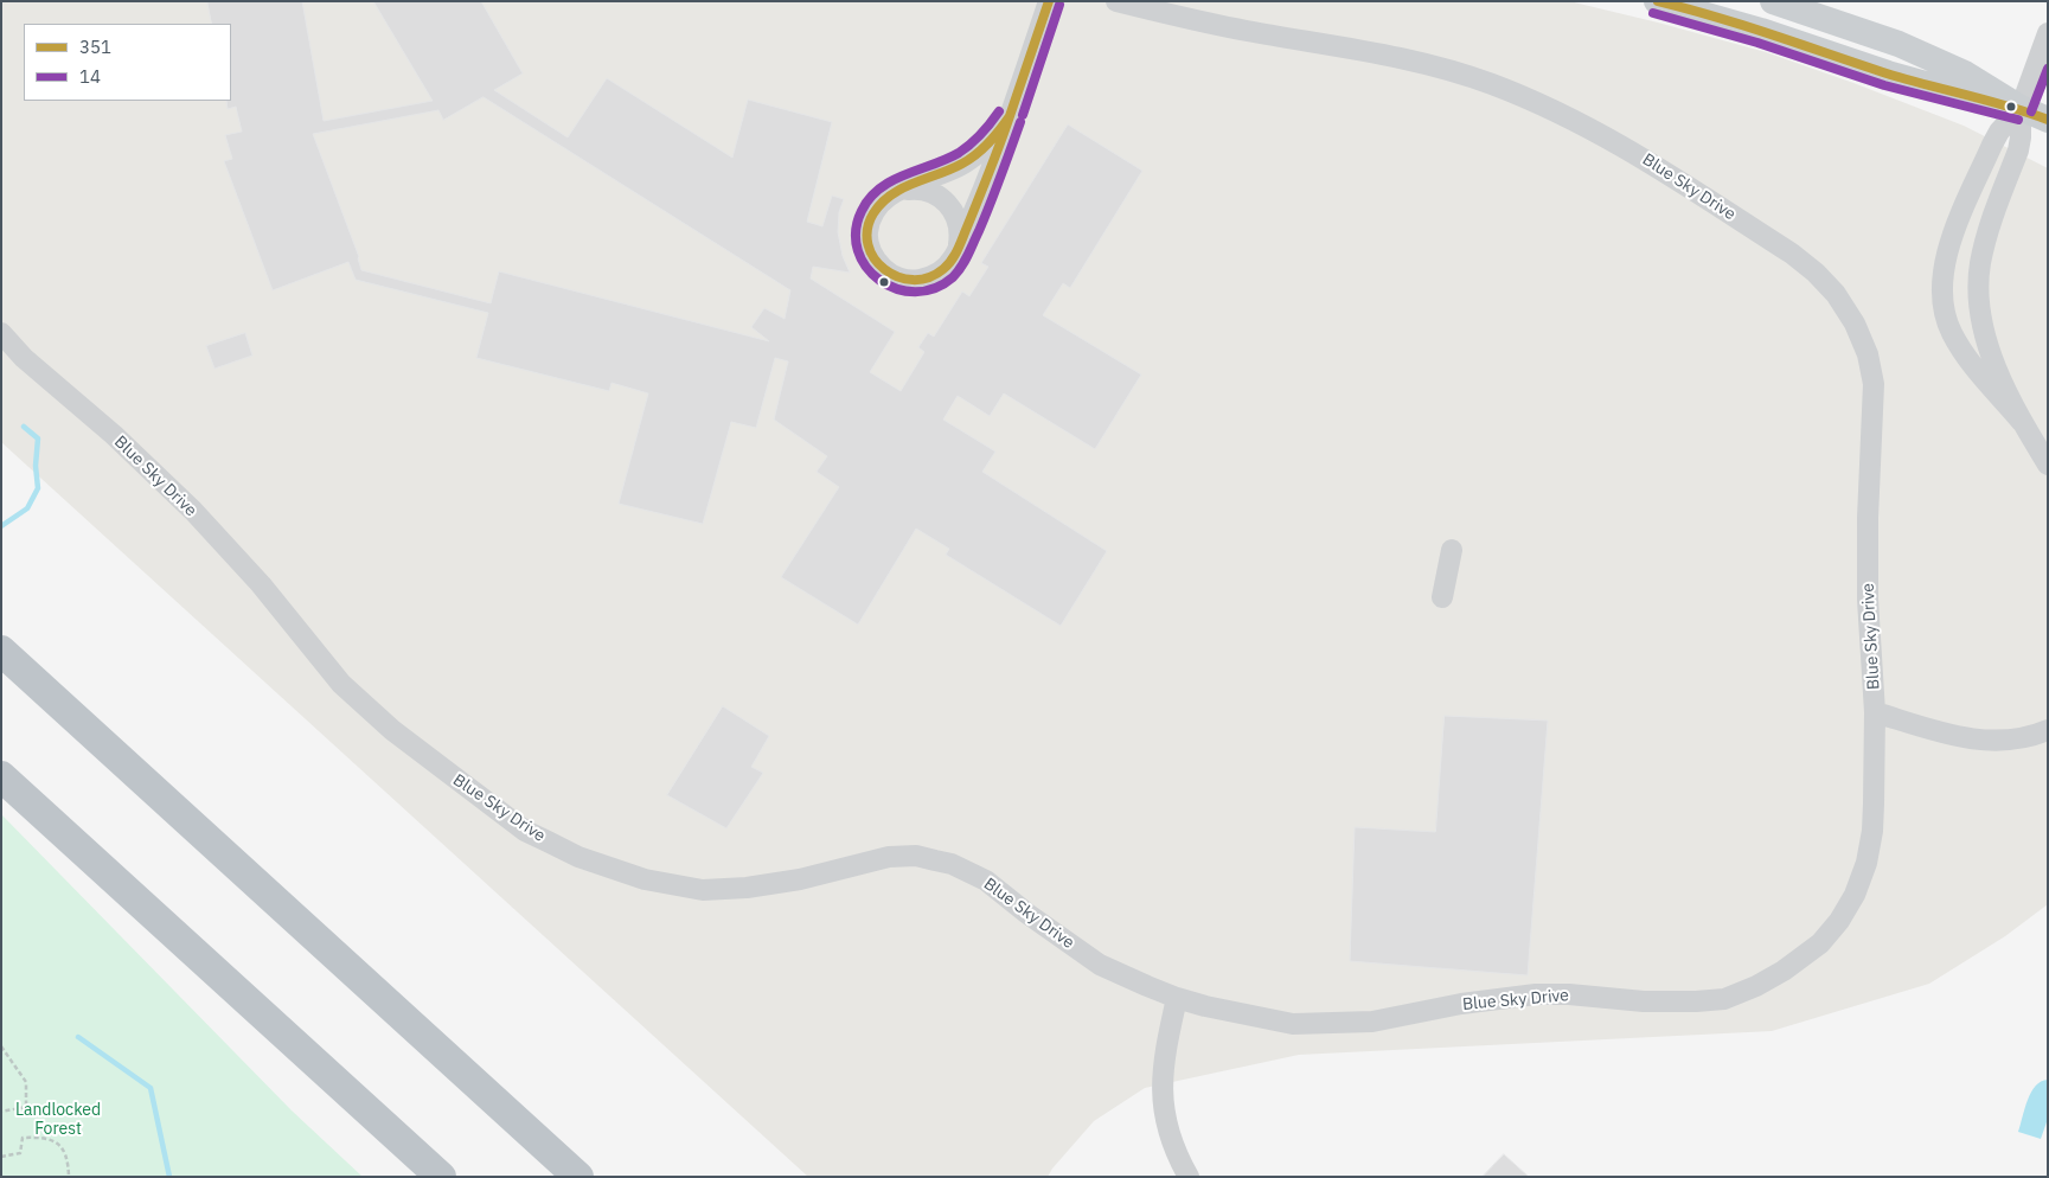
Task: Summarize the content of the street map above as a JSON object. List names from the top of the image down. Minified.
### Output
{"streets":{"street":["Blue Sky Drive"]},"parks":["Landlocked Forest"],"lines":["transit line 351","transit line 14"],"legend":["351","14"]}
